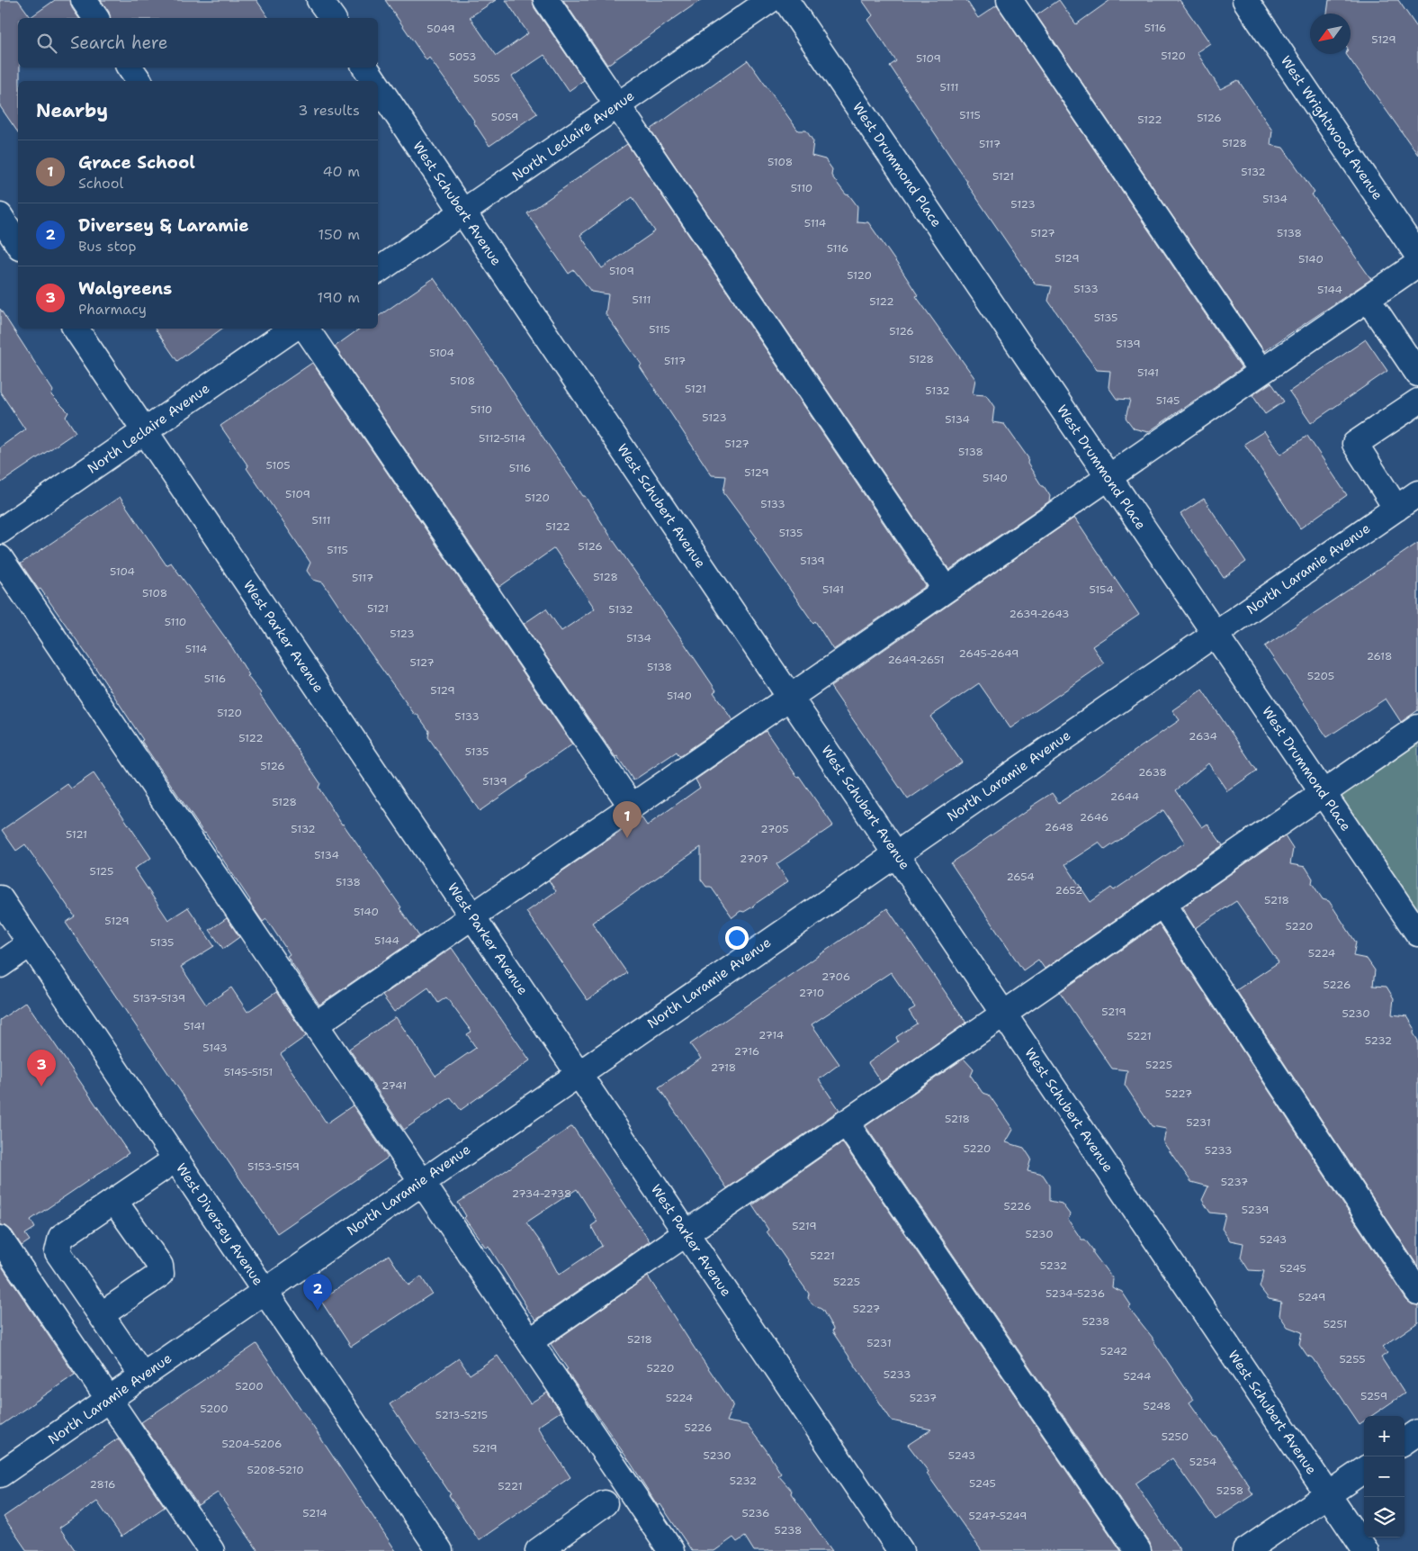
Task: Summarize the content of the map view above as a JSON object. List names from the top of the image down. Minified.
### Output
{"streets":{"street":["West Wrightwood Avenue","North Leclaire Avenue","West Drummond Place","West Schubert Avenue","North Laramie Avenue","West Parker Avenue","West Diversey Avenue"]},"crossings":[["North Leclaire Avenue","West Schubert Avenue"],["North Leclaire Avenue","West Parker Avenue"],["West Drummond Place","North Laramie Avenue"],["West Schubert Avenue","North Laramie Avenue"],["North Laramie Avenue","West Parker Avenue"],["North Laramie Avenue","West Diversey Avenue"]],"house_numbers":["5116","5049","5129","5120","5053","5109","5055","5111","5115","5059","5126","5122","5128","5117","5108","5132","5121","5110","5134","5123","5114","5127","5138","5116","5129","5140","5109","5120","5133","5144","5111","5122","5135","5115","5126","5139","5104","5128","5117","5141","5108","5121","5132","5145","5110","5123","5134","5112-5114","5127","5138","5105","5116","5129","5140","5109","5120","5133","5111","5122","5135","5126","5115","5139","5104","5128","5117","5141","5154","5108","5121","5132","2639-2643","5110","5123","5134","5114","2645-2649","2618","2649-2651","5127","5138","5205","5116","5129","5140","5120","5133","2634","5122","5135","5126","2638","5139","2644","5128","2646","2648","5132","2705","5121","5134","2707","5125","2654","5138","2652","5218","5140","5129","5220","5144","5135","5224","2706","5226","2710","5137-5139","5219","5230","5141","2714","5221","5232","5143","2716","5225","2718","5145-5151","2741","5227","5218","5231","5220","5233","5153-5159","5237","2734-2738","5226","5239","5219","5230","5243","5221","5232","5245","5225","5234-5236","5249","5227","5238","5251","5218","5231","5242","5255","5220","5233","5244","5200","5259","5224","5237","5248","5200","5213-5215","5226","5250","5204-5206","5219","5230","5243","5254","5208-5210","5232","5245","2816","5221","5258","5214","5236","5247-5249","5238"],"north":"bottom left","page":{"search":"Search here","heading":["Nearby","3 results"],"list":[{"mark":"1","name":"Grace School","note":"School","value":"40 m"},{"mark":"2","name":"Diversey & Laramie","note":"Bus stop","value":"150 m"},{"mark":"3","name":"Walgreens","note":"Pharmacy","value":"190 m"}],"pins":["1","3","2"],"map_buttons":["+","−"]}}
